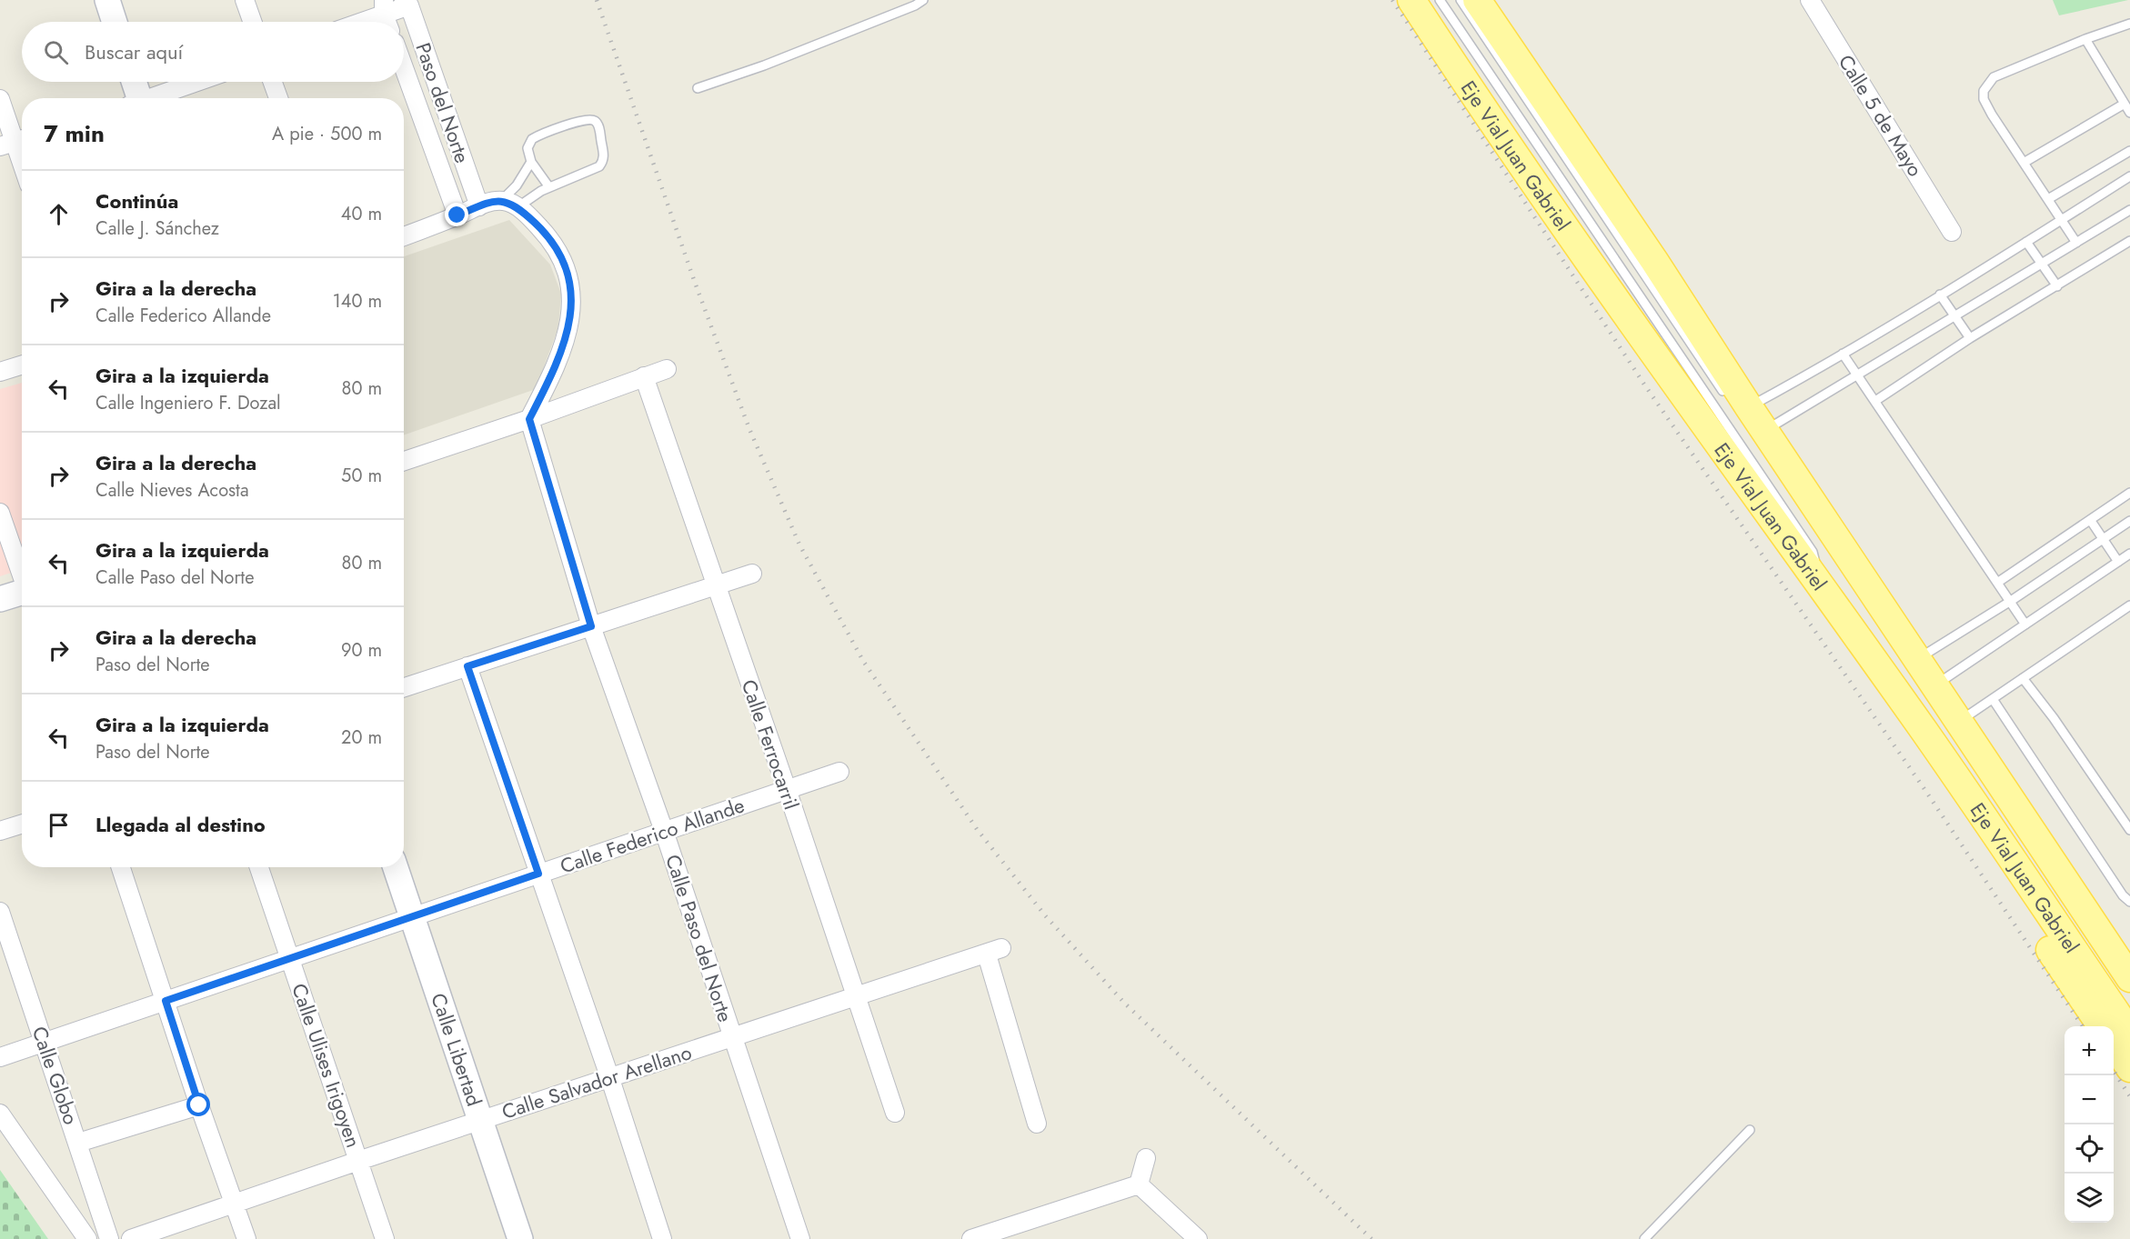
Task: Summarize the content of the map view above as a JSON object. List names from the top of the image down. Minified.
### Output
{"streets":{"main road":["Eje Vial Juan Gabriel"],"street":["Paso del Norte","Calle 5 de Mayo","Calle Ferrocarril","Calle Federico Allande","Calle Paso del Norte","Calle Libertad","Calle Ulises Irigoyen","Calle Globo","Calle Salvador Arellano"]},"crossings":[["Calle Ferrocarril","Calle Federico Allande"],["Calle Ferrocarril","Calle Salvador Arellano"],["Calle Federico Allande","Calle Paso del Norte"],["Calle Federico Allande","Calle Libertad"],["Calle Federico Allande","Calle Ulises Irigoyen"],["Calle Federico Allande","Calle Globo"],["Calle Paso del Norte","Calle Salvador Arellano"],["Calle Libertad","Calle Salvador Arellano"],["Calle Ulises Irigoyen","Calle Salvador Arellano"]],"page":{"search":"Buscar aquí","heading":["7 min","A pie · 500 m"],"list":[["Continúa","Calle J. Sánchez","40 m"],["Gira a la derecha","Calle Federico Allande","140 m"],["Gira a la izquierda","Calle Ingeniero F. Dozal","80 m"],["Gira a la derecha","Calle Nieves Acosta","50 m"],["Gira a la izquierda","Calle Paso del Norte","80 m"],["Gira a la derecha","Paso del Norte","90 m"],["Gira a la izquierda","Paso del Norte","20 m"],"Llegada al destino"],"map_buttons":["+","−"]}}
